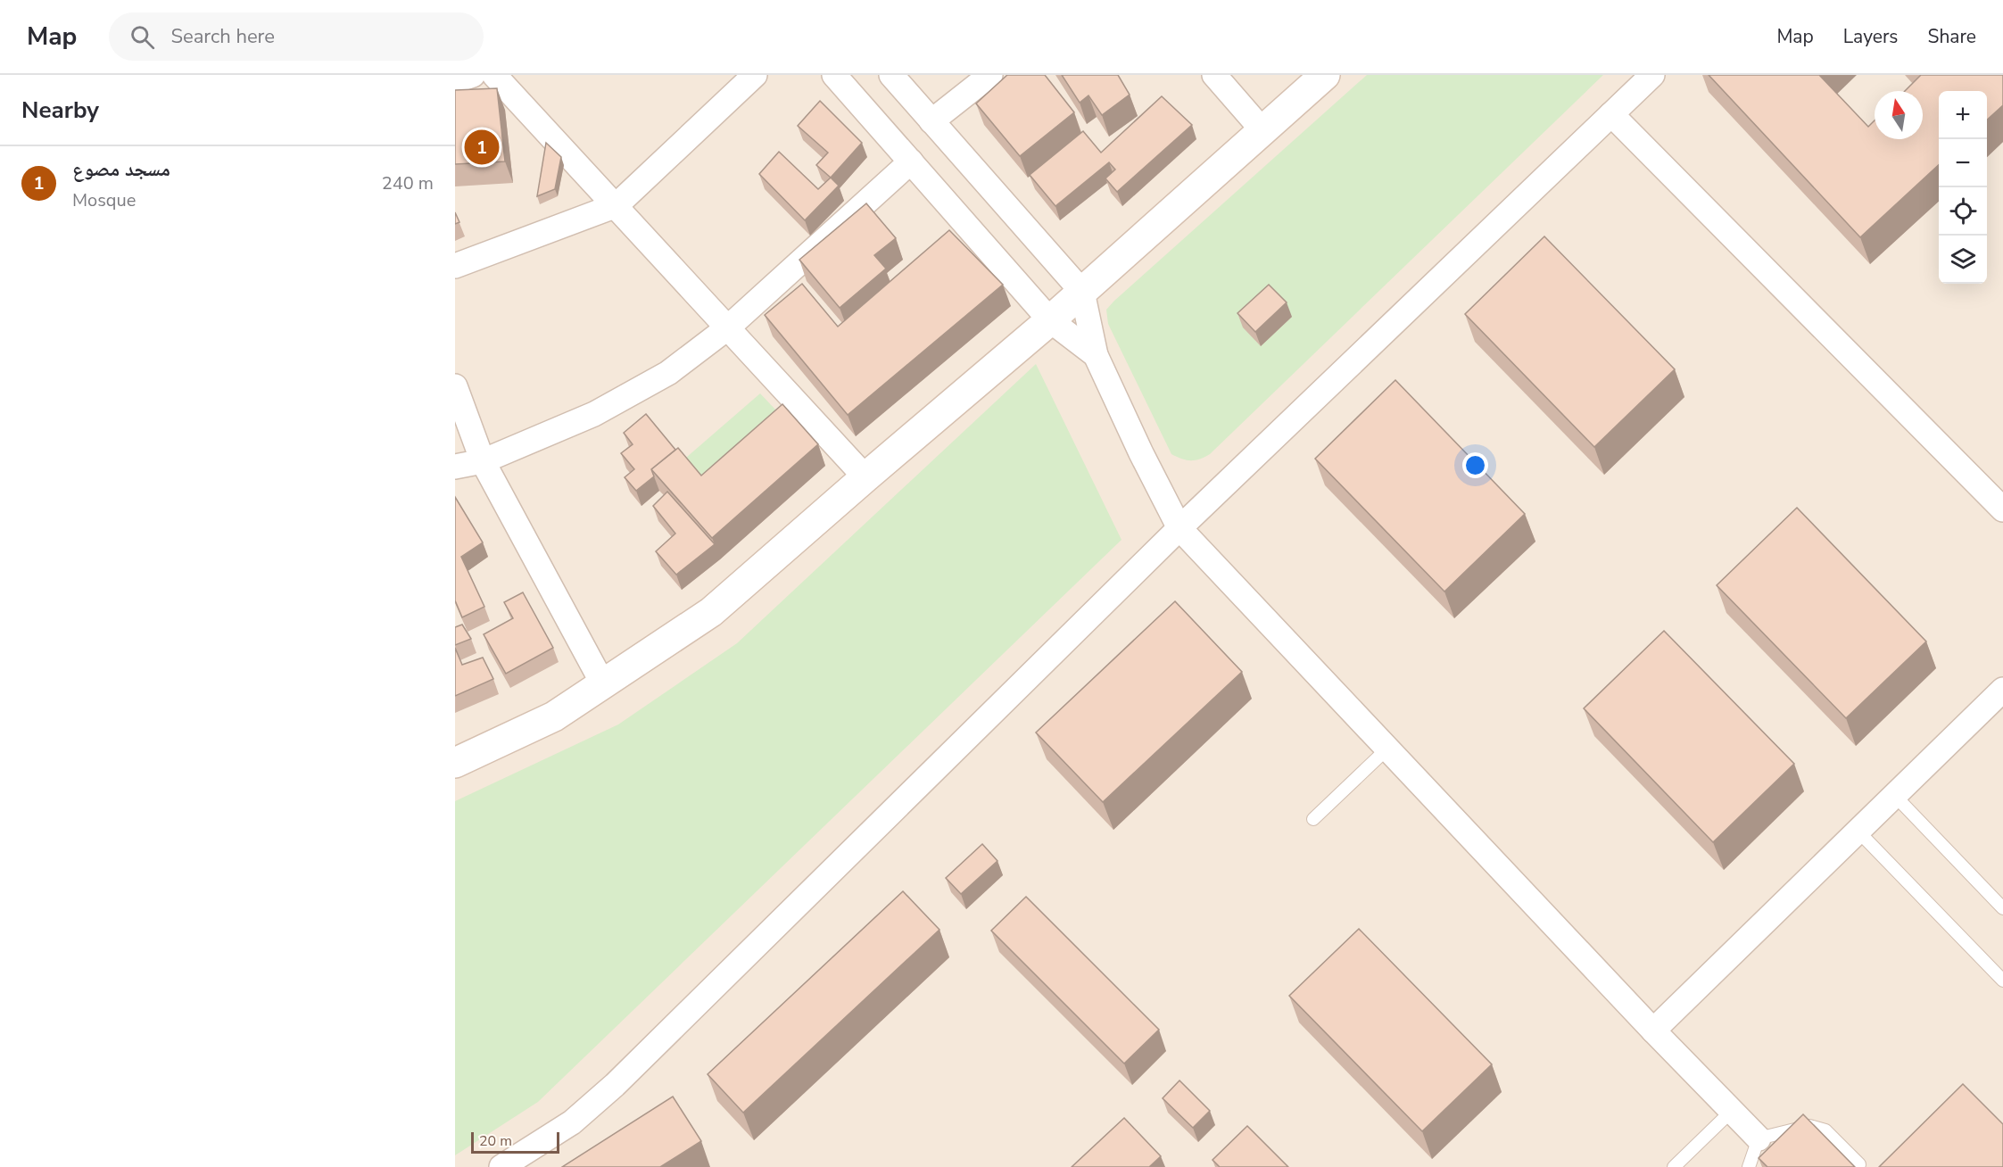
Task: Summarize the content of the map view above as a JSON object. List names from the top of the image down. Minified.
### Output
{"scale_bar":"20 m","north":"top","page":{"header":"Map","search":"Search here","nav":["Map","Layers","Share"],"heading":"Nearby","map_buttons":["+","−"],"pins":"1","list":[{"mark":"1","name":"مسجد مصوع","note":"Mosque","value":"240 m"}],"scale":"20 m"}}
